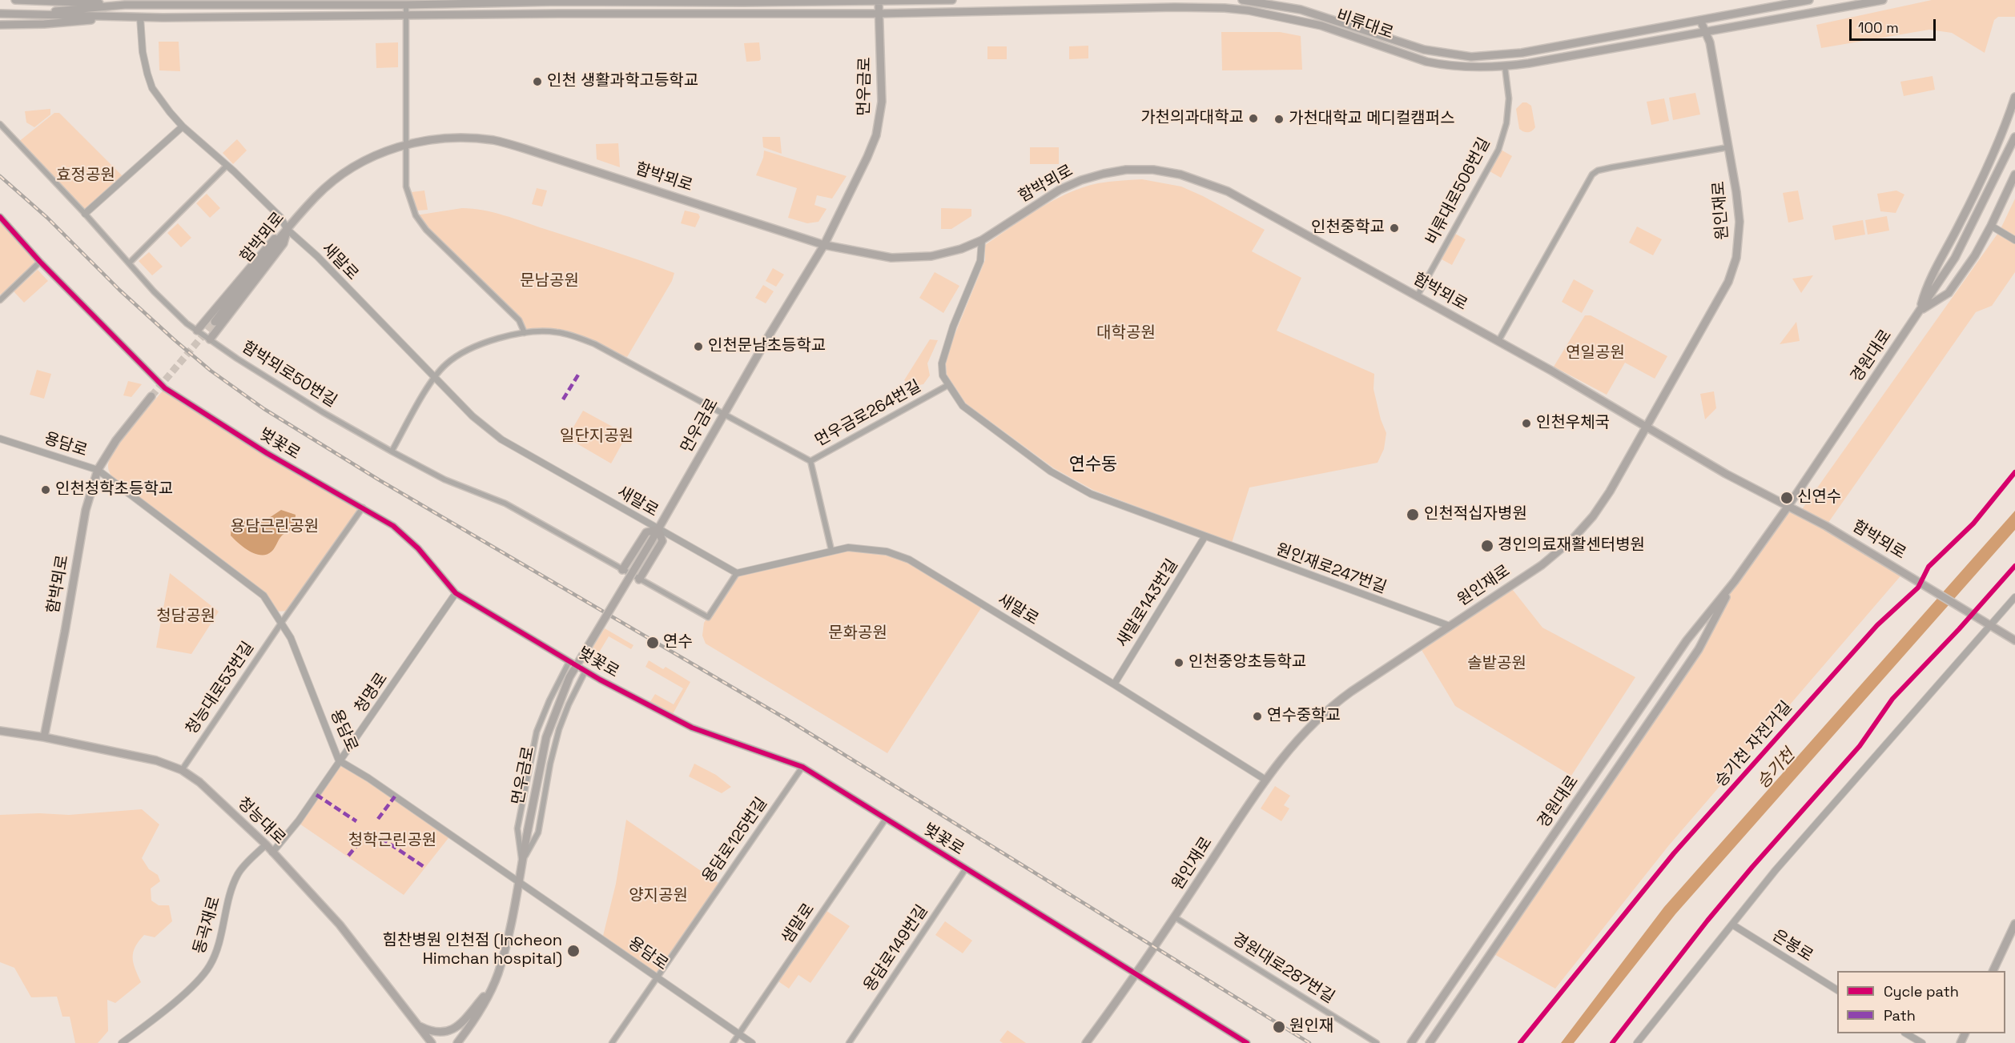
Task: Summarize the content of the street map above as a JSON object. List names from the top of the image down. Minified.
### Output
{"streets":{"main road":["비류대로","먼우금로","함박뫼로","원인재로","경원대로","청능대로"],"street":["비류대로506번길","새말로","함박뫼로50번길","먼우금로264번길","벚꽃로","용담로","원인재로247번길","새말로143번길","청능대로53번길","청명로","용담로125번길","샘말로","동곡재로","은봉로","용담로149번길","경원대로287번길"],"cycle path":["승기천 자전거길"]},"crossings":[["비류대로","먼우금로"],["비류대로","비류대로506번길"],["비류대로","원인재로"],["비류대로","새말로"],["먼우금로","함박뫼로"],["먼우금로","새말로"],["먼우금로","먼우금로264번길"],["먼우금로","벚꽃로"],["먼우금로","용담로"],["함박뫼로","비류대로506번길"],["함박뫼로","원인재로"],["함박뫼로","새말로"],["함박뫼로","경원대로"],["함박뫼로","용담로"],["함박뫼로","원인재로247번길"],["함박뫼로","청능대로"],["원인재로","새말로"],["원인재로","벚꽃로"],["원인재로","원인재로247번길"],["원인재로","경원대로287번길"],["새말로","함박뫼로50번길"],["새말로","먼우금로264번길"],["새말로","새말로143번길"],["함박뫼로50번길","먼우금로264번길"],["먼우금로264번길","원인재로247번길"],["벚꽃로","청능대로53번길"],["벚꽃로","청명로"],["벚꽃로","용담로125번길"],["벚꽃로","샘말로"],["벚꽃로","용담로149번길"],["용담로","청능대로53번길"],["용담로","청명로"],["용담로","용담로125번길"],["용담로","샘말로"],["원인재로247번길","새말로143번길"],["청능대로53번길","청능대로"],["청명로","청능대로"],["청능대로","동곡재로"]],"districts":["연수동"],"water":["승기천"],"parks":["효정공원","문남공원","대학공원","연일공원","일단지공원","용담근린공원","청담공원","문화공원","솔밭공원","청학근린공원","양지공원"],"places":["인천 생활과학고등학교","가천의과대학교","가천대학교 메디컬캠퍼스","인천중학교","인천문남초등학교","인천우체국","인천청학초등학교","신연수","인천적십자병원","경인의료재활센터병원","연수","인천중앙초등학교","연수중학교","힘찬병원 인천점 (Incheon Himchan hospital)","원인재"],"legend":["Cycle path","Path"],"scale_bar":"100 m"}
